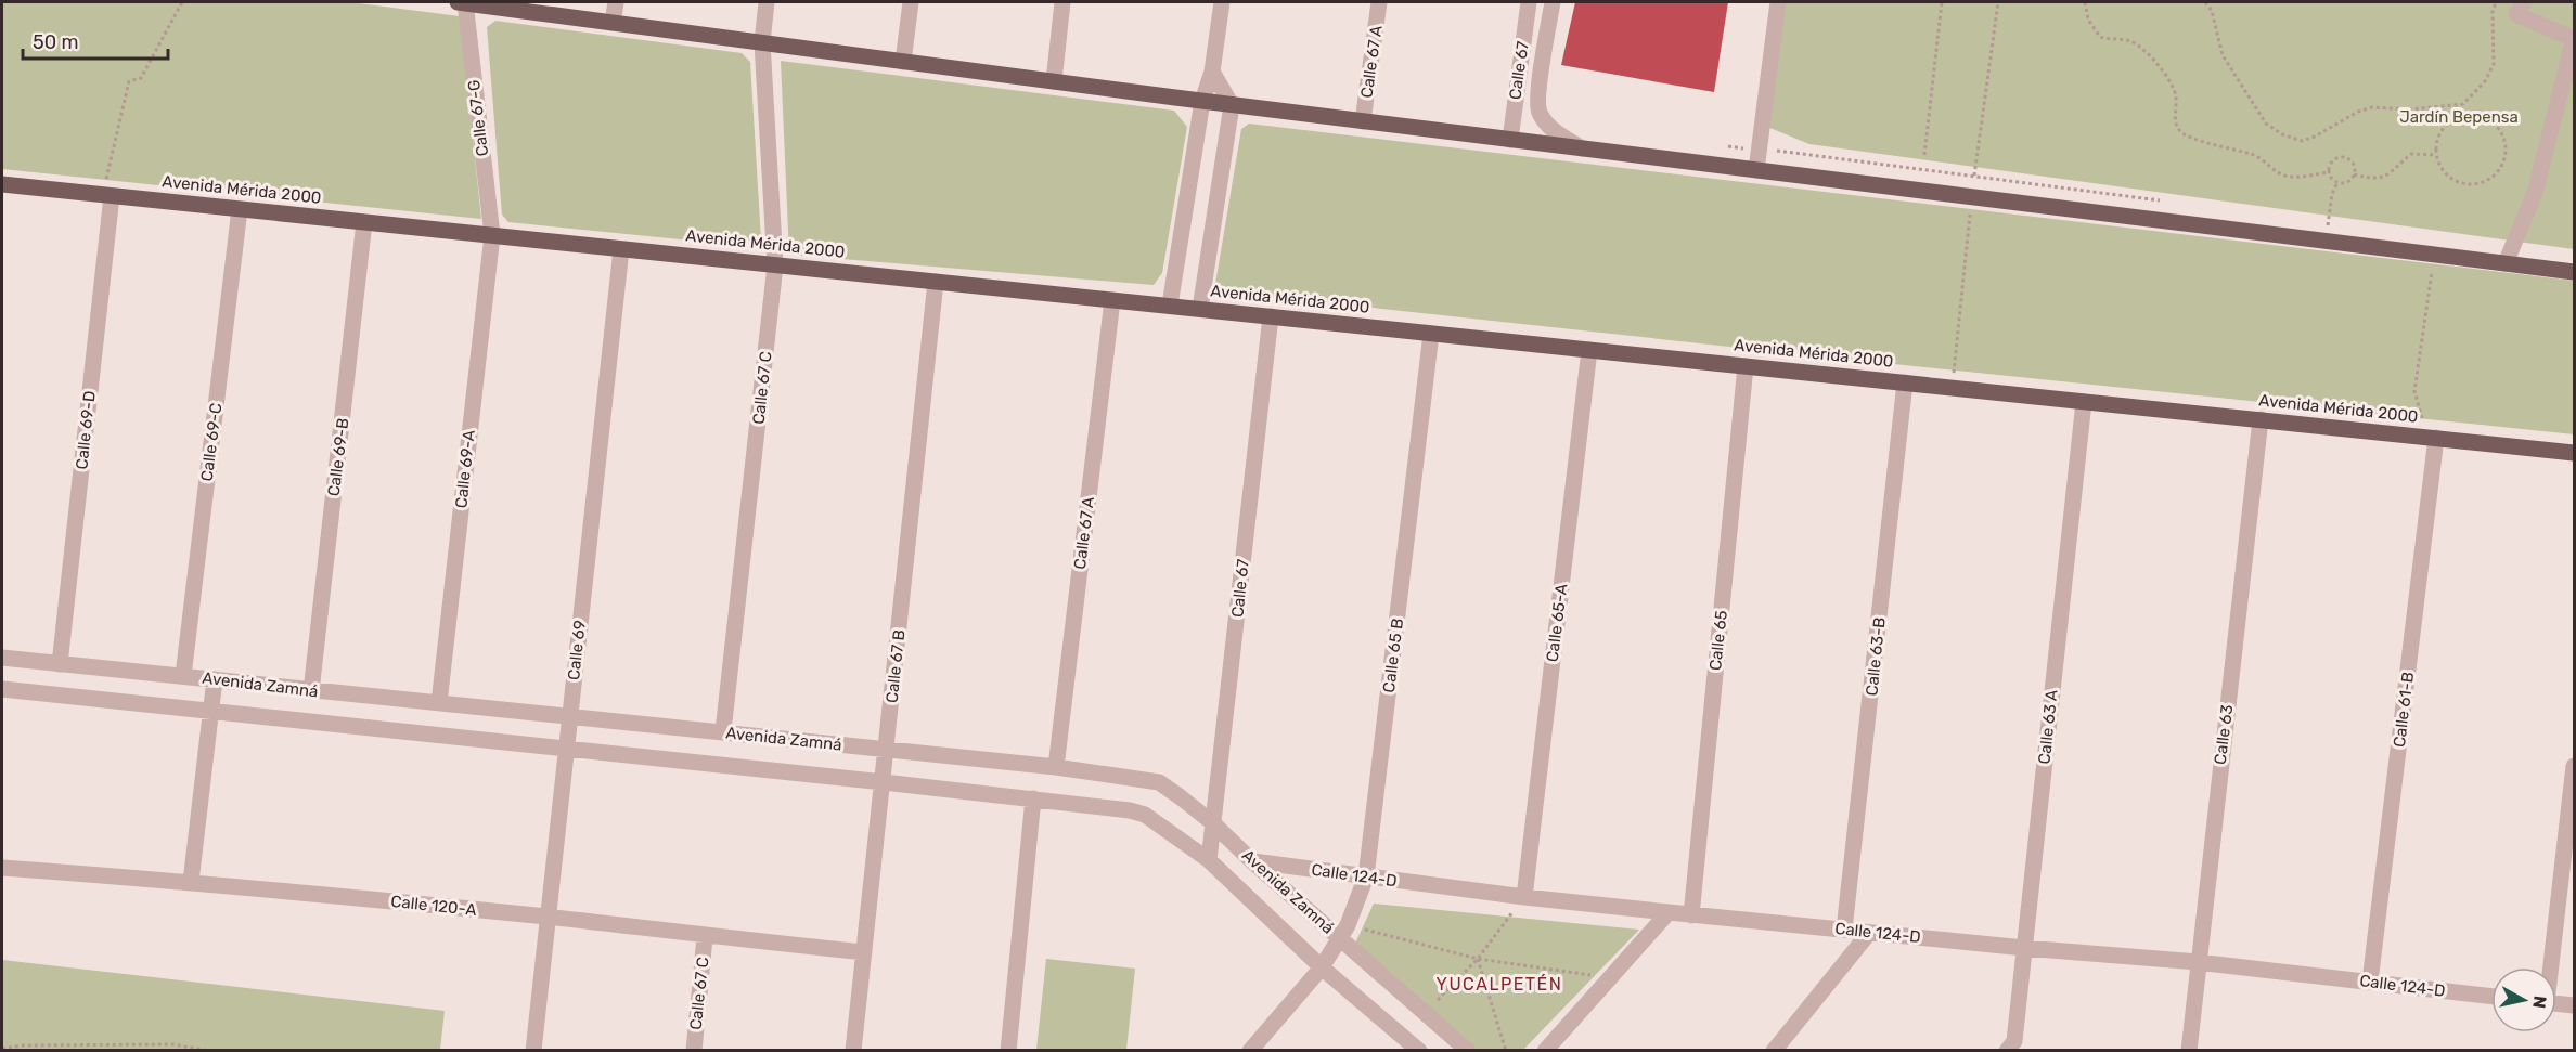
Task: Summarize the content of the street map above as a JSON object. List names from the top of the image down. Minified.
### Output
{"streets":{"main road":["Avenida Mérida 2000"],"street":["Calle 67 A","Calle 67","Calle 67-G","Calle 67 C","Calle 69-D","Calle 69-C","Calle 69-B","Calle 69-A","Calle 65-A","Calle 65","Calle 69","Calle 65 B","Calle 63-B","Calle 67 B","Avenida Zamná","Calle 61-B","Calle 63 A","Calle 63","Calle 124-D","Calle 120-A"]},"crossings":[["Calle 67 A","Avenida Mérida 2000"],["Calle 67 A","Avenida Zamná"],["Calle 67","Avenida Mérida 2000"],["Calle 67","Avenida Zamná"],["Calle 67-G","Avenida Mérida 2000"],["Calle 67-G","Calle 69-A"],["Avenida Mérida 2000","Calle 67 C"],["Avenida Mérida 2000","Calle 69-D"],["Avenida Mérida 2000","Calle 69-C"],["Avenida Mérida 2000","Calle 69-B"],["Avenida Mérida 2000","Calle 69-A"],["Avenida Mérida 2000","Calle 65-A"],["Avenida Mérida 2000","Calle 65"],["Avenida Mérida 2000","Calle 69"],["Avenida Mérida 2000","Calle 65 B"],["Avenida Mérida 2000","Calle 63-B"],["Avenida Mérida 2000","Calle 67 B"],["Avenida Mérida 2000","Calle 61-B"],["Avenida Mérida 2000","Calle 63 A"],["Avenida Mérida 2000","Calle 63"],["Calle 67 C","Avenida Zamná"],["Calle 67 C","Calle 120-A"],["Calle 69-D","Avenida Zamná"],["Calle 69-C","Avenida Zamná"],["Calle 69-B","Avenida Zamná"],["Calle 69-A","Avenida Zamná"],["Calle 65-A","Calle 124-D"],["Calle 65","Calle 124-D"],["Calle 69","Avenida Zamná"],["Calle 69","Calle 120-A"],["Calle 65 B","Avenida Zamná"],["Calle 65 B","Calle 124-D"],["Calle 63-B","Calle 124-D"],["Calle 67 B","Avenida Zamná"],["Calle 67 B","Calle 120-A"],["Avenida Zamná","Calle 124-D"],["Calle 61-B","Calle 124-D"],["Calle 63 A","Calle 124-D"],["Calle 63","Calle 124-D"]],"districts":["YUCALPETÉN"],"parks":["Jardín Bepensa"],"scale_bar":"50 m","north":"right"}
